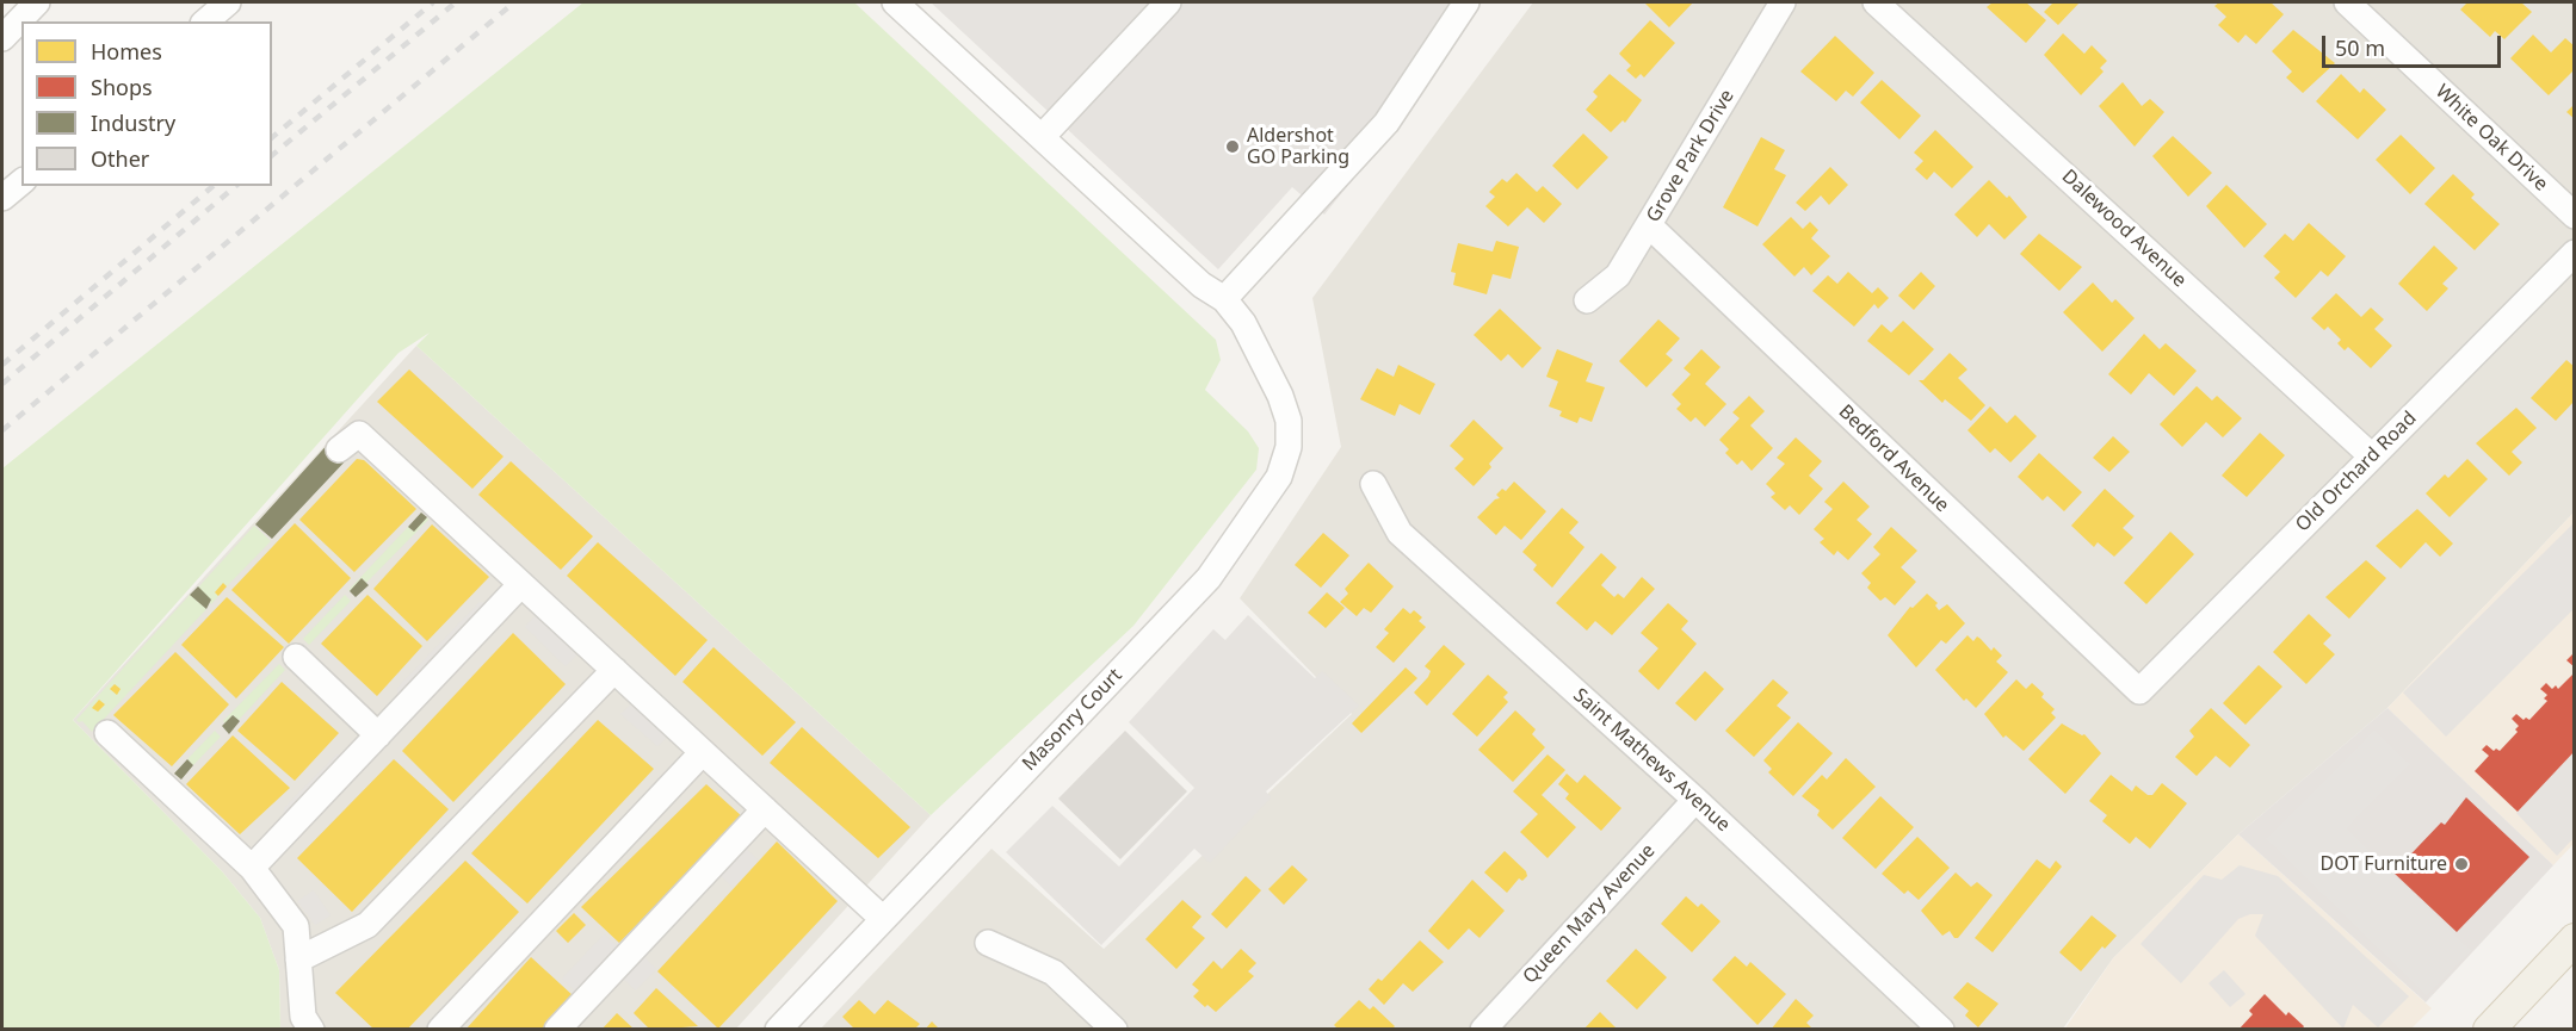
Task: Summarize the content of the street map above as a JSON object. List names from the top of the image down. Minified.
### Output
{"streets":{"street":["White Oak Drive","Grove Park Drive","Dalewood Avenue","Bedford Avenue","Old Orchard Road","Masonry Court","Saint Mathews Avenue","Queen Mary Avenue"]},"crossings":[["Grove Park Drive","Bedford Avenue"],["Dalewood Avenue","Old Orchard Road"],["Bedford Avenue","Old Orchard Road"],["Saint Mathews Avenue","Queen Mary Avenue"]],"places":["Aldershot GO Parking","DOT Furniture"],"legend":["Homes","Shops","Industry","Other"],"scale_bar":"50 m"}
